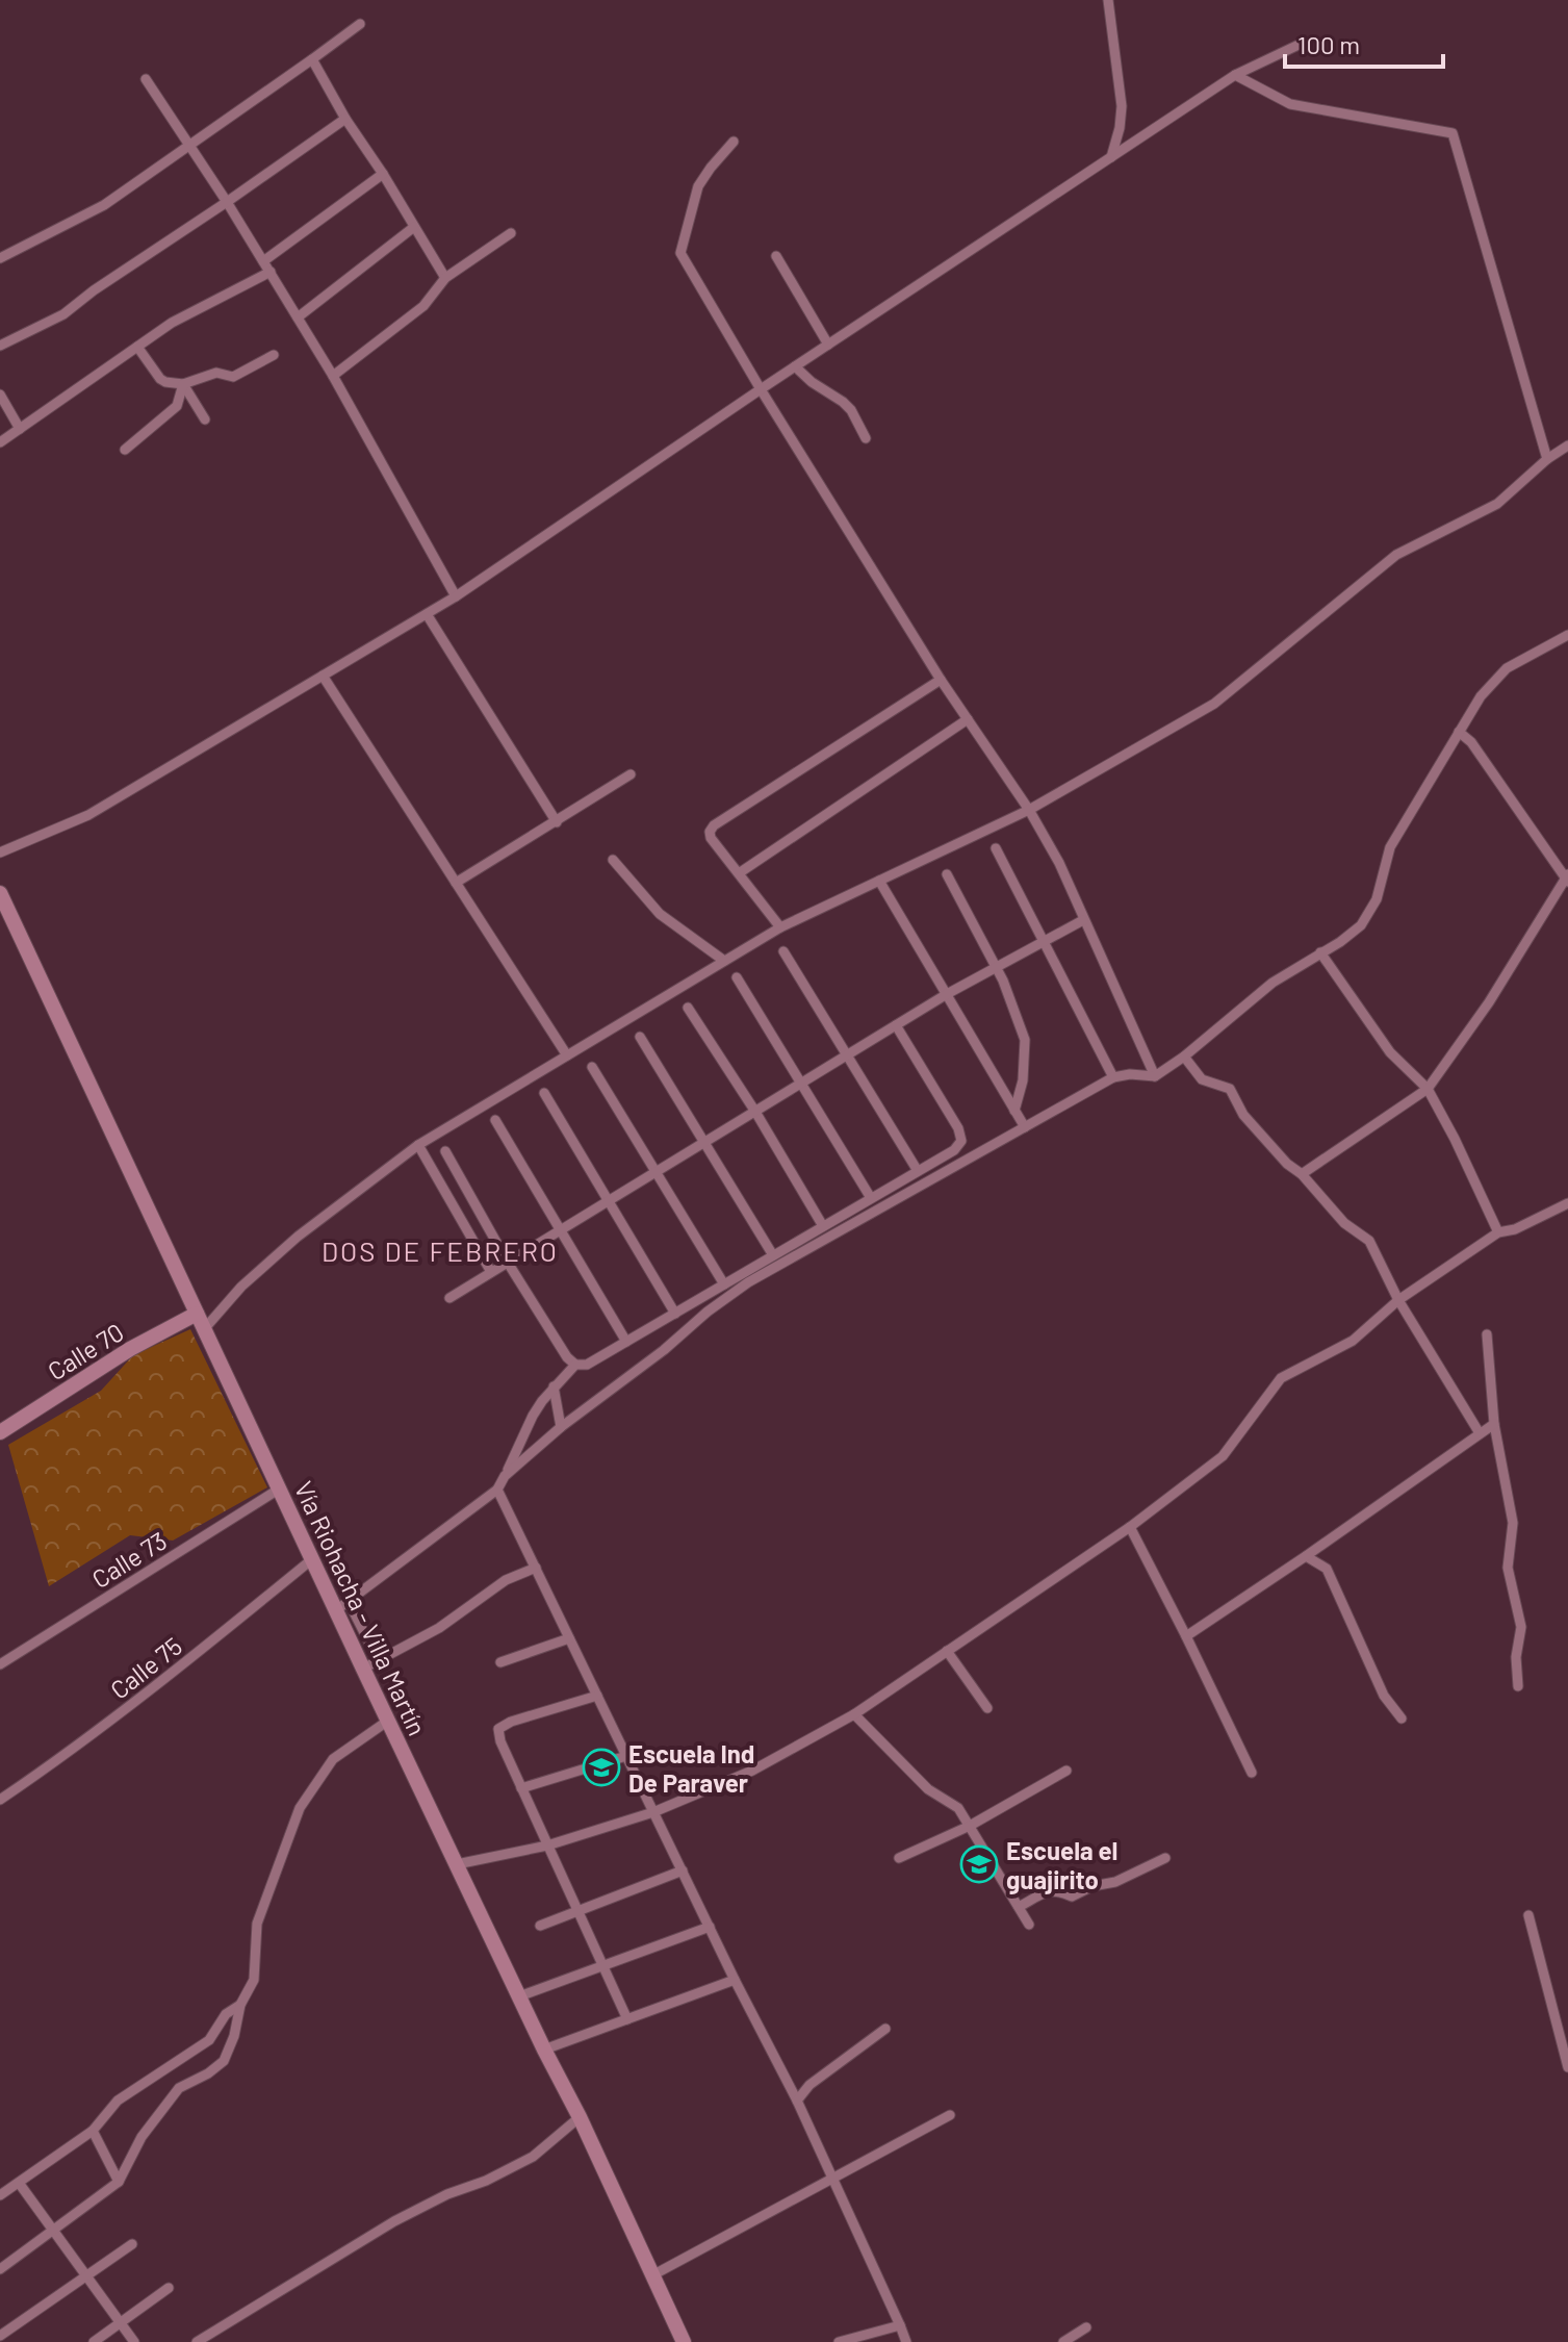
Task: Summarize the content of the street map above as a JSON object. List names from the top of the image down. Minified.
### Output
{"streets":{"main road":["Calle 70","Vía Riohacha - Villa Martín"],"street":["Calle 73","Calle 75"]},"crossings":[["Calle 70","Vía Riohacha - Villa Martín"],["Calle 73","Vía Riohacha - Villa Martín"],["Vía Riohacha - Villa Martín","Calle 75"]],"districts":["DOS DE FEBRERO"],"places":{"school or university":["Escuela Ind De Paraver","Escuela el guajirito"]},"scale_bar":"100 m"}
